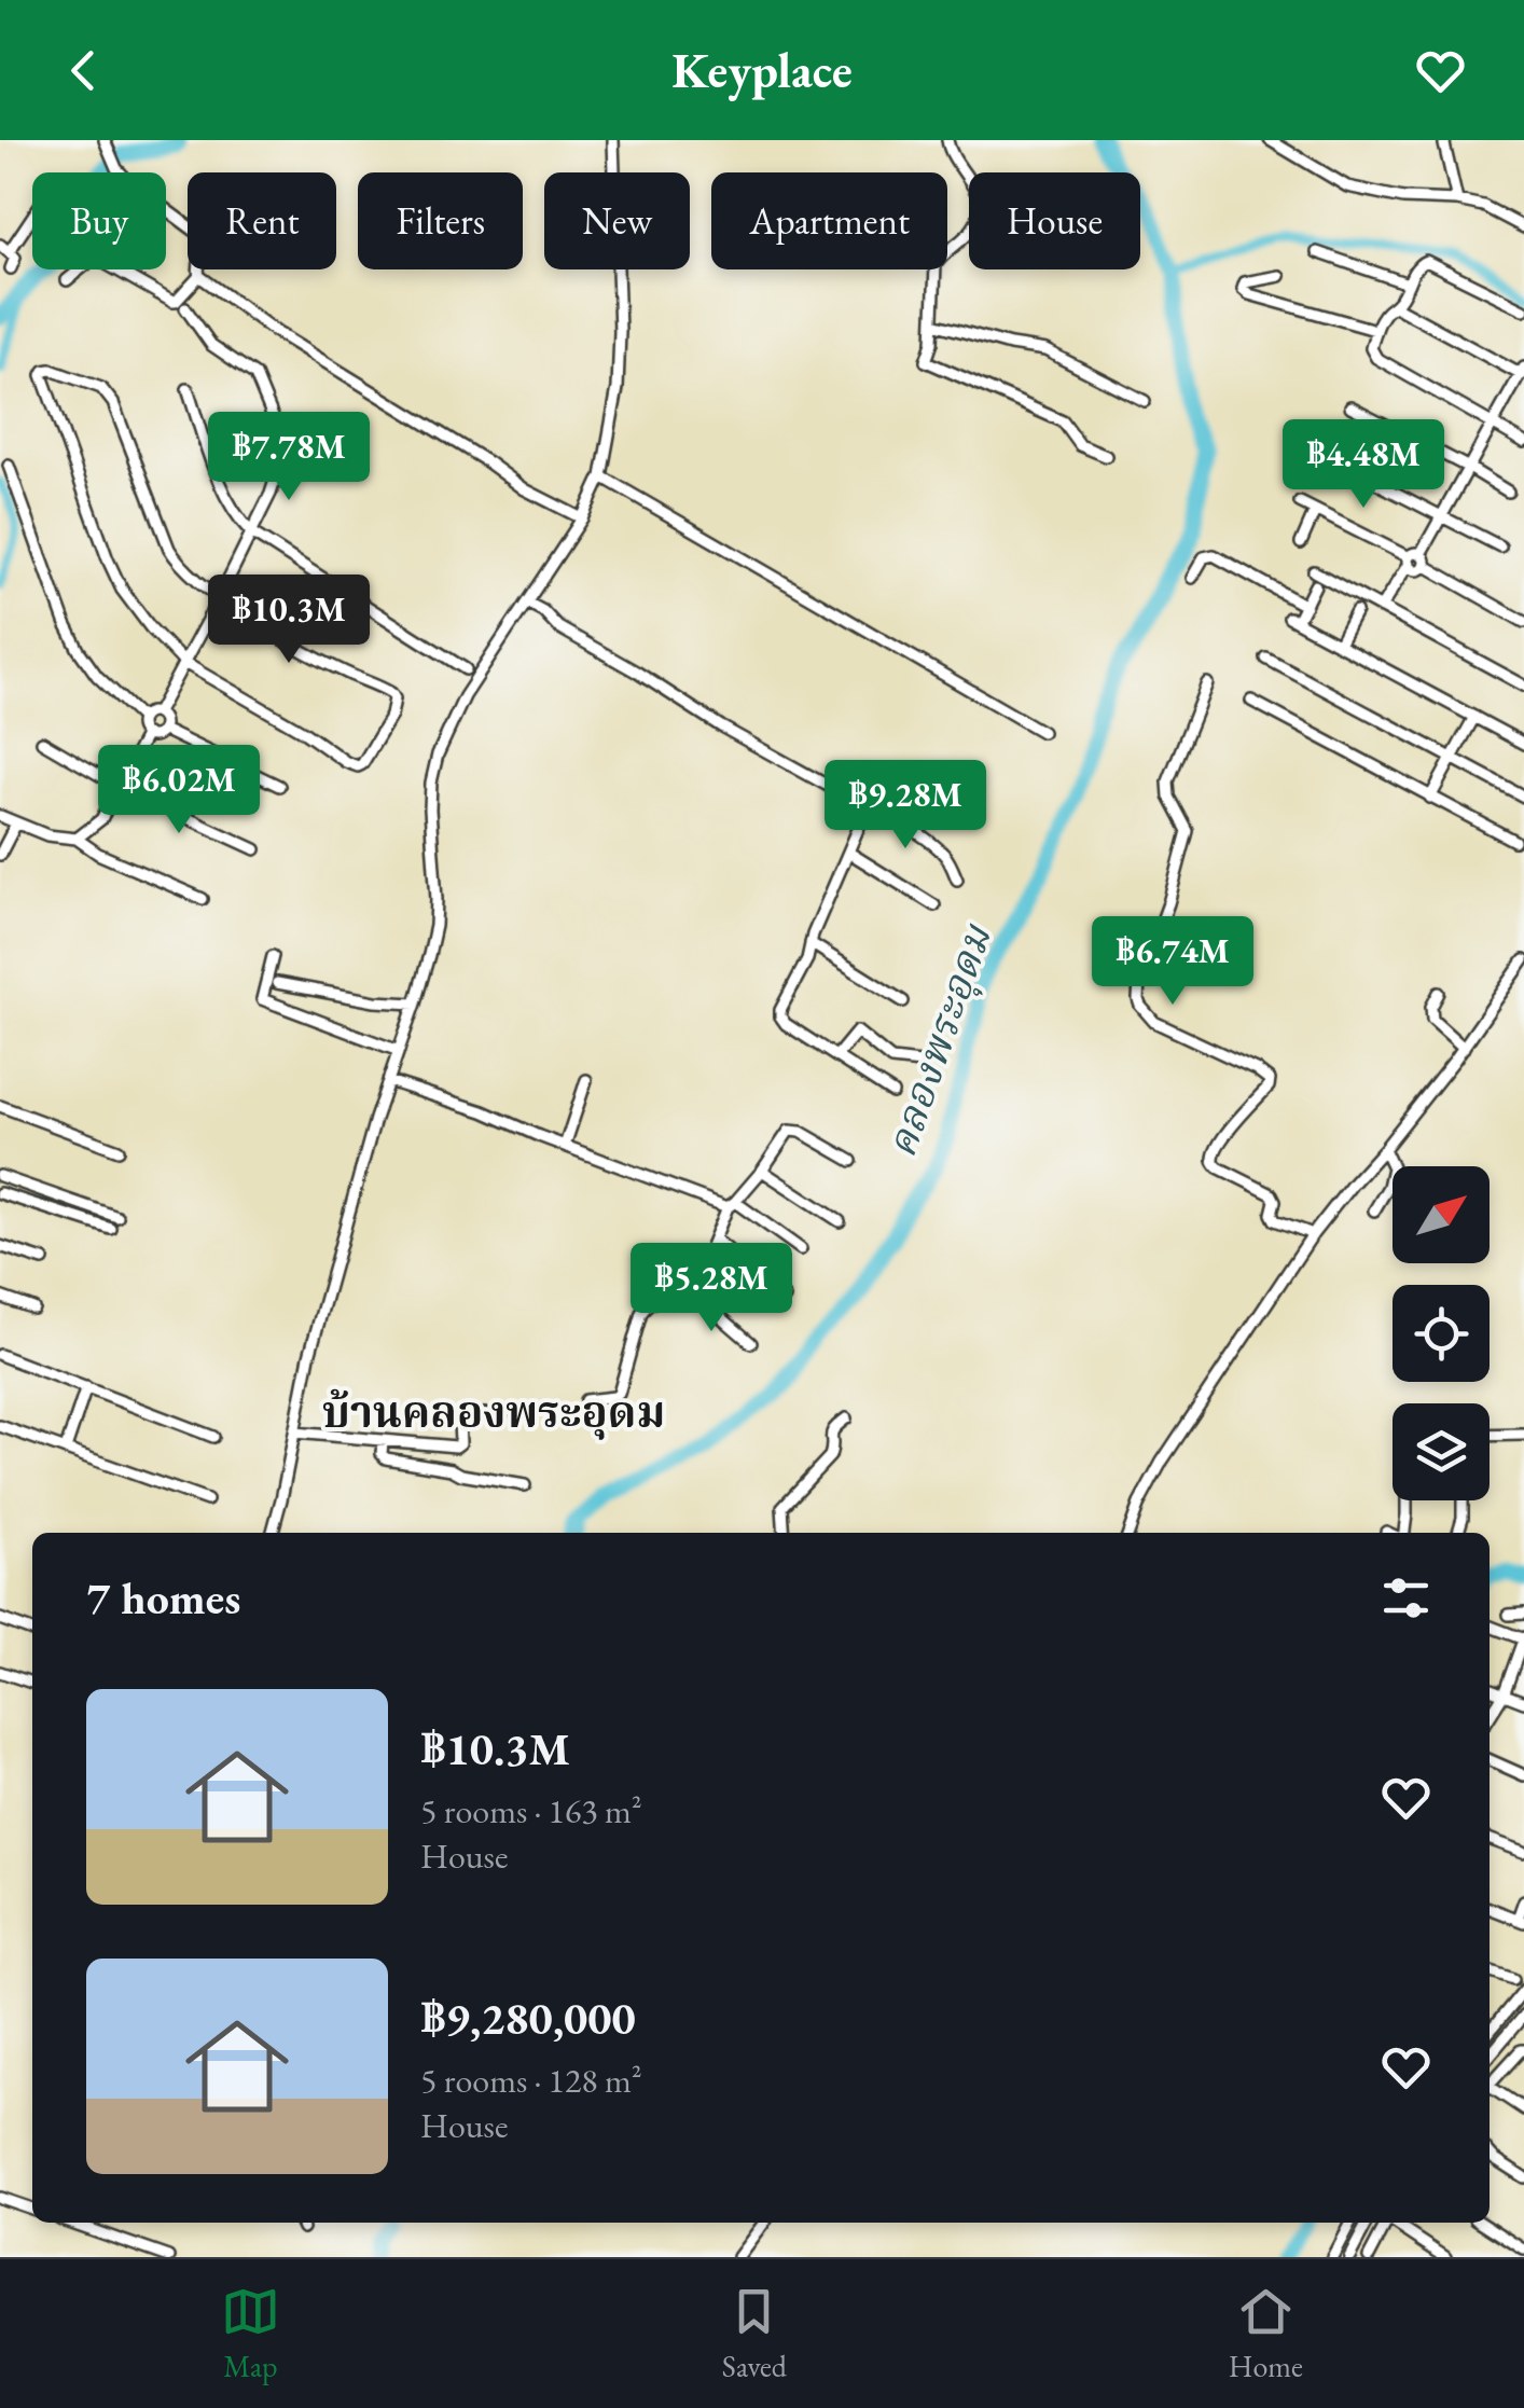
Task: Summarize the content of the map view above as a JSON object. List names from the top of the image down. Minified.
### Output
{"districts":["บ้านคลองพระอุดม"],"water":["คลองพระอุดม"],"north":"top right","page":{"header":"Keyplace","chip":["Buy","Rent","Filters","New","Apartment","House"],"price":["฿7.78M","฿4.48M","฿10.3M","฿6.02M","฿9.28M","฿6.74M","฿5.28M"],"heading":"7 homes","list":[{"name":"฿10.3M","note":"5 rooms · 163 m² · House"},{"name":"฿9,280,000","note":"5 rooms · 128 m² · House"}],"tabs":["Map","Saved","Home"]}}
